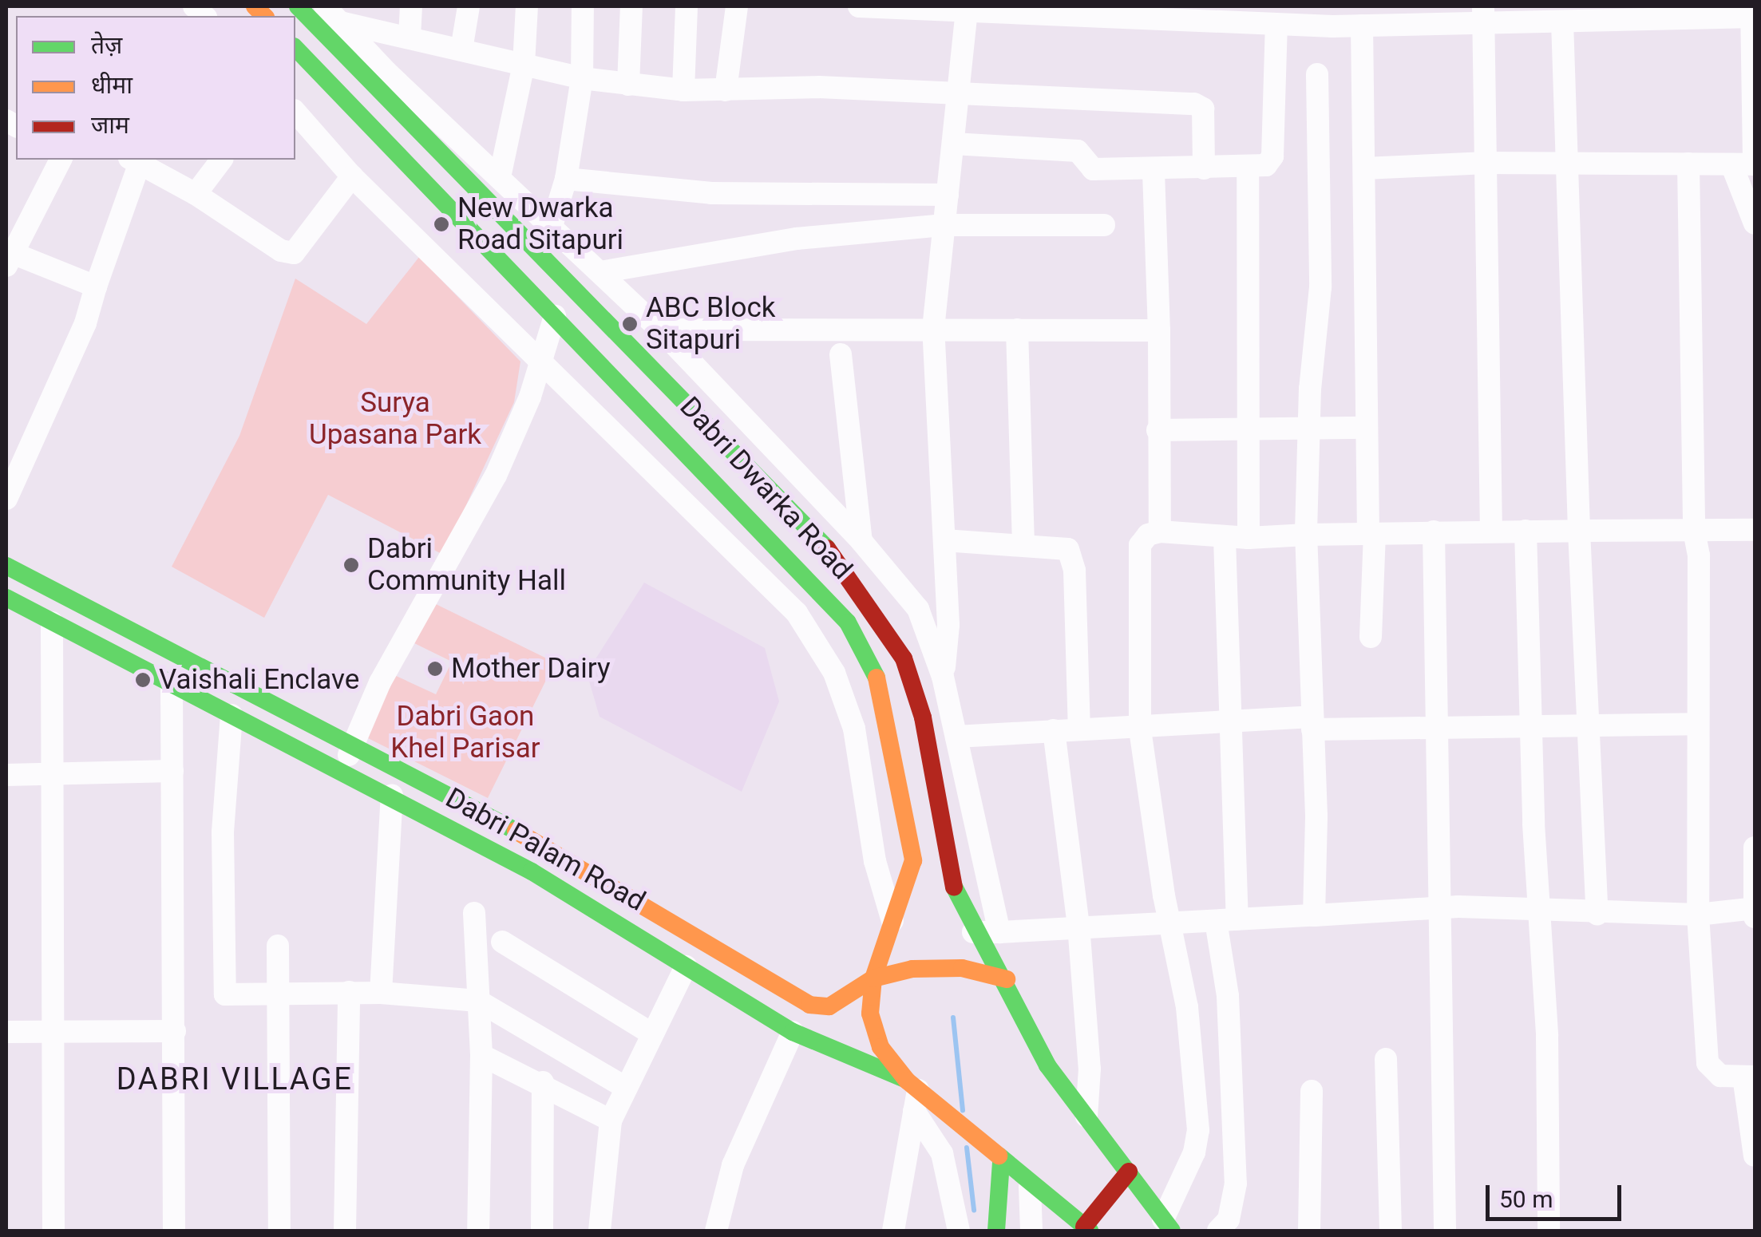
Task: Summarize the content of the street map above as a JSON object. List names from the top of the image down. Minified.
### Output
{"streets":{"main road":["Dabri Dwarka Road","Dabri Palam Road"]},"crossings":[["Dabri Dwarka Road","Dabri Palam Road"]],"districts":["DABRI VILLAGE"],"parks":["Surya Upasana Park","Dabri Gaon Khel Parisar"],"places":["New Dwarka Road Sitapuri","ABC Block Sitapuri","Dabri Community Hall","Mother Dairy","Vaishali Enclave"],"legend":["तेज़","धीमा","जाम"],"scale_bar":"50 m"}
